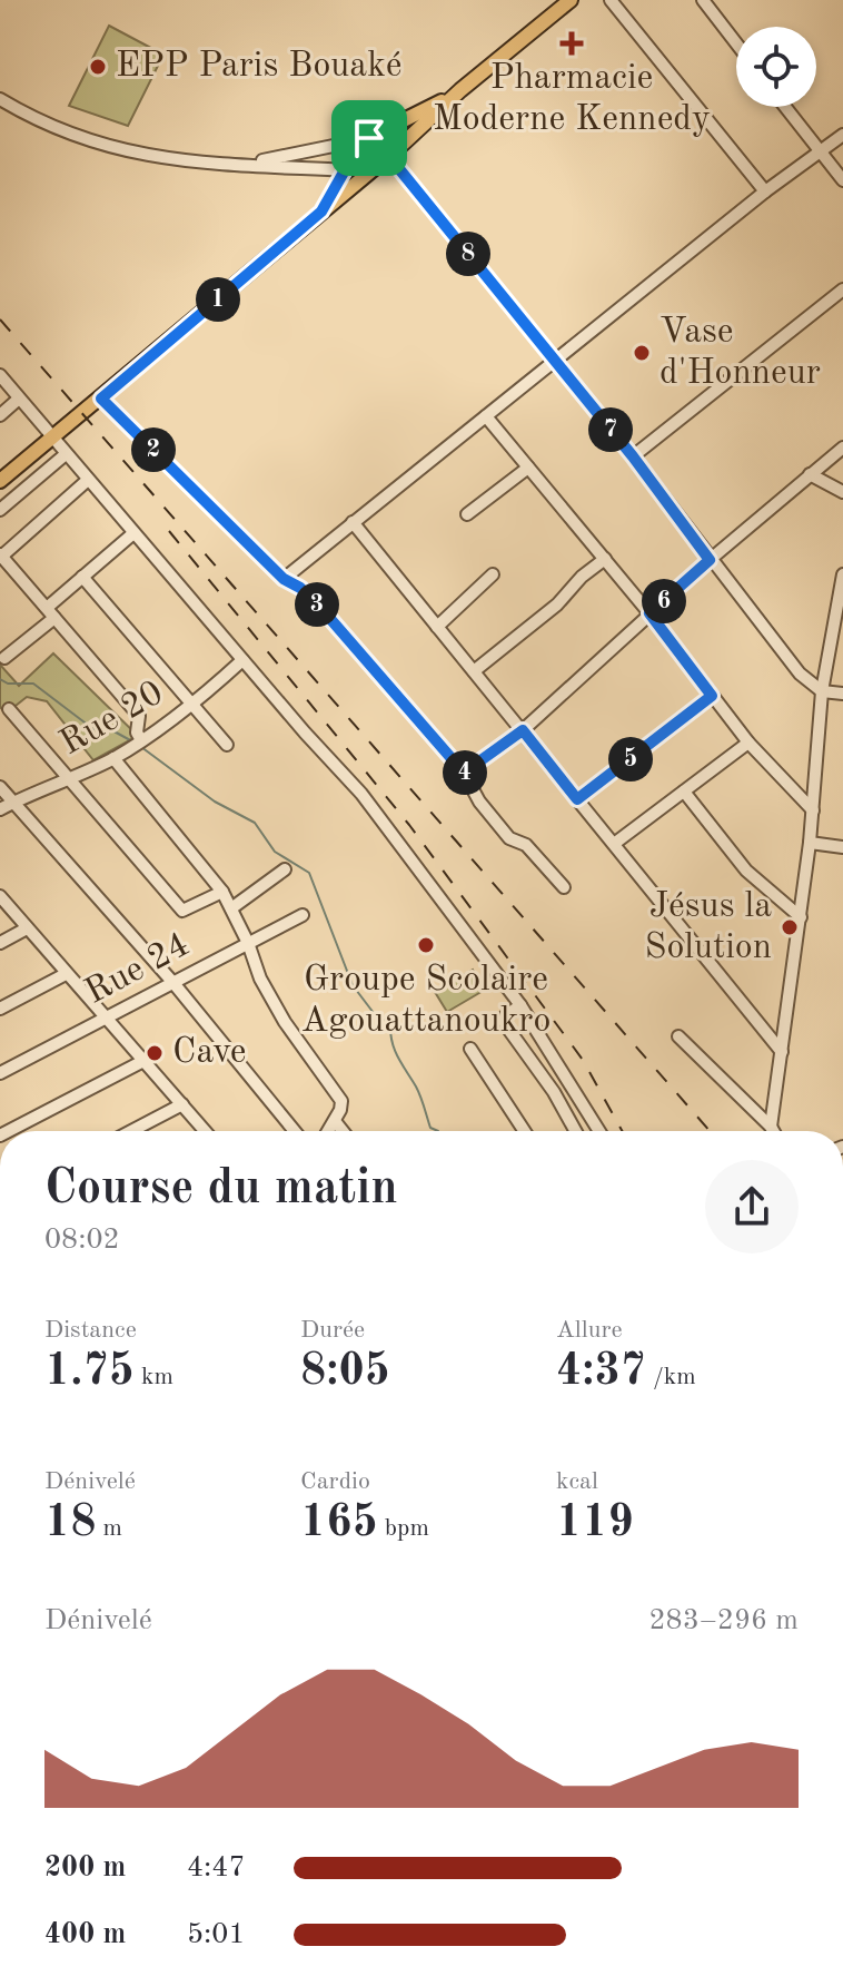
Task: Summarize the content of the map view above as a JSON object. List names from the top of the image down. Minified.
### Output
{"streets":{"street":["Rue 20","Rue 24"]},"places":{"health":["Pharmacie Moderne Kennedy"],"other":["EPP Paris Bouaké","Vase d'Honneur","Jésus la Solution","Groupe Scolaire Agouattanoukro","Cave"]},"page":{"pins":["8","1","7","2","6","3","5","4"],"heading":["Course du matin","08:02"],"stats":[["Distance","1.75 km"],["Durée","8:05"],["Allure","4:37 /km"],["Dénivelé","18 m"],["Cardio","165 bpm"],["kcal","119"]],"chart":["Dénivelé","283–296 m"],"list":[{"name":"200 m","note":"4:47"},{"name":"400 m","note":"5:01"}]}}
